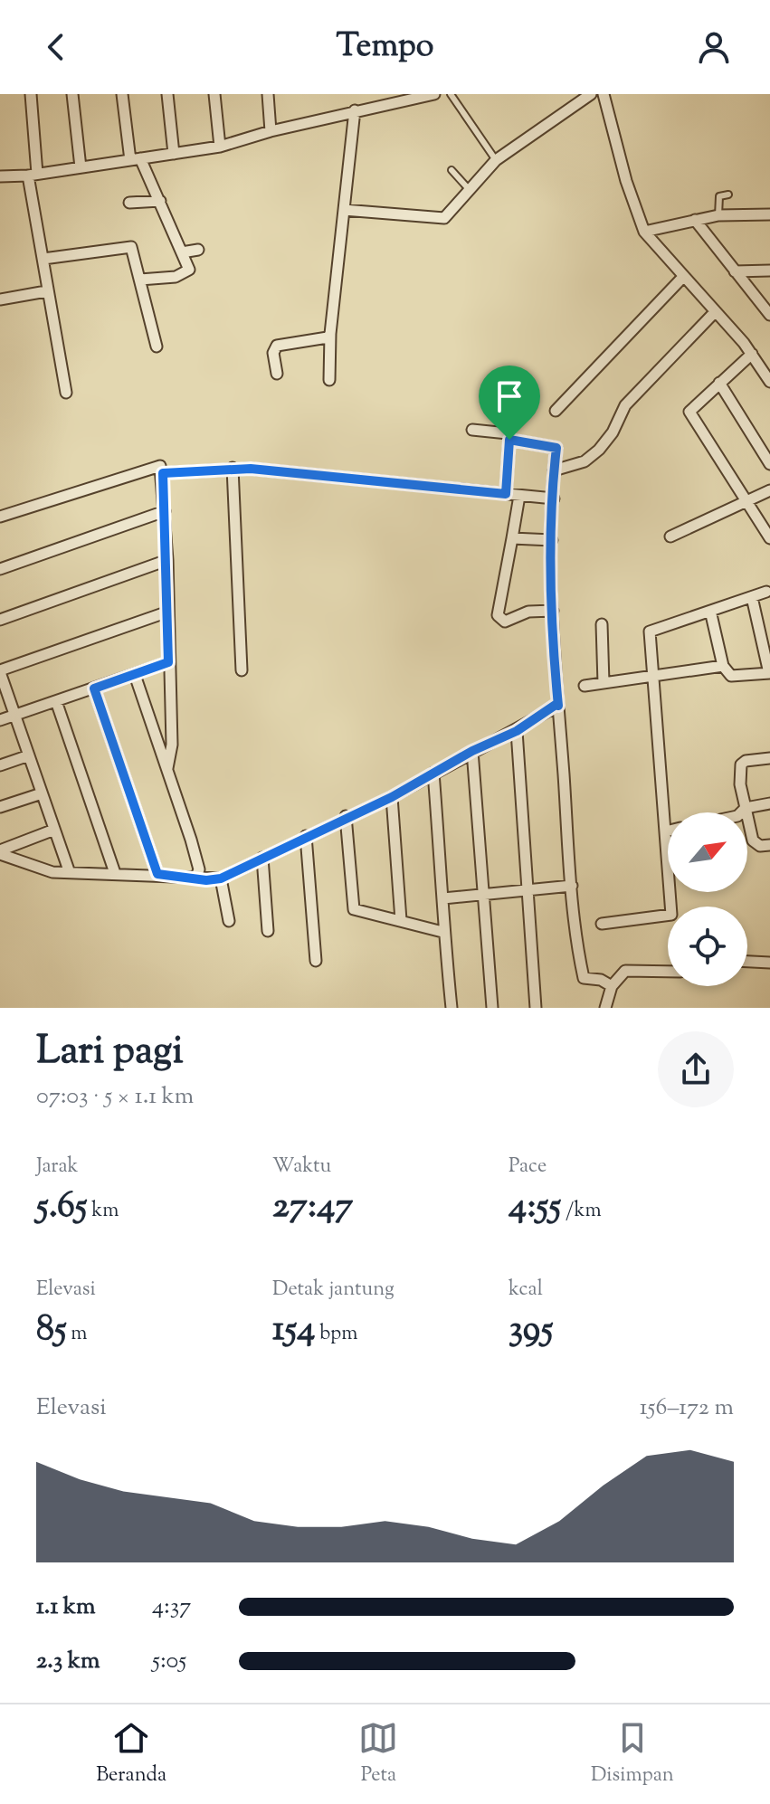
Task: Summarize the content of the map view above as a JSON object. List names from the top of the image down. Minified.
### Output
{"north":"top right","page":{"header":"Tempo","heading":["Lari pagi","07:03 · 5 × 1.1 km"],"stats":[["Jarak","5.65 km"],["Waktu","27:47"],["Pace","4:55 /km"],["Elevasi","85 m"],["Detak jantung","154 bpm"],["kcal","395"]],"chart":["Elevasi","156–172 m"],"list":[{"name":"1.1 km","note":"4:37"},{"name":"2.3 km","note":"5:05"}],"tabs":["Beranda","Peta","Disimpan"]}}
